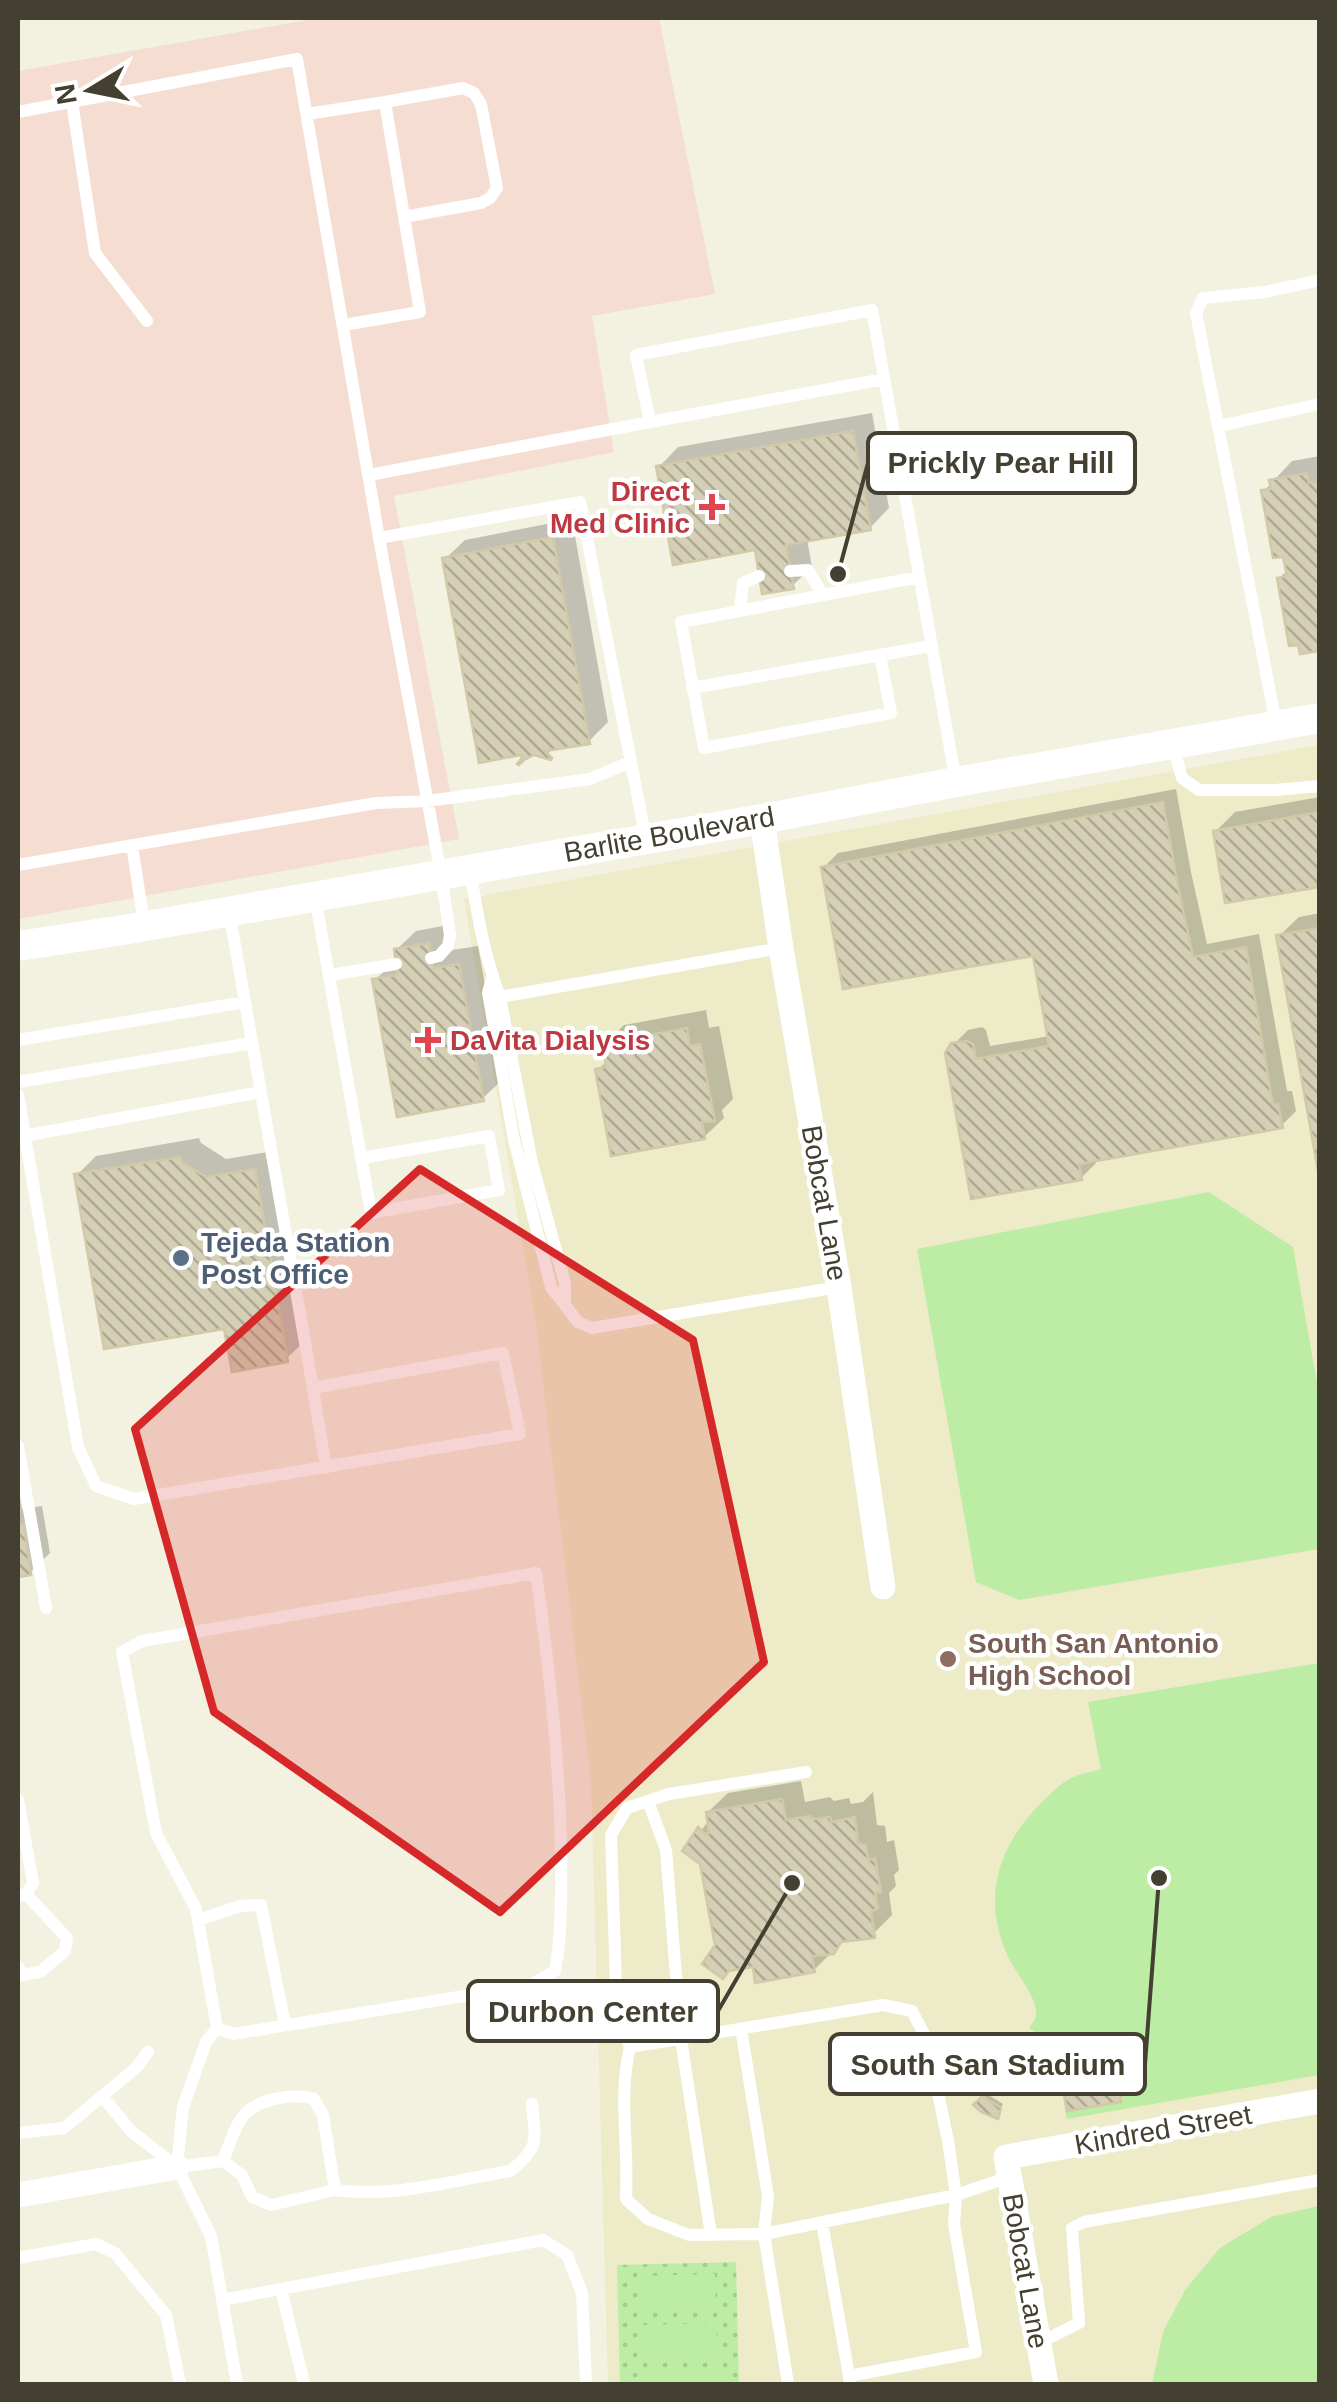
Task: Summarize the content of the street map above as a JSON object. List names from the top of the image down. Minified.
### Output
{"streets":{"street":["Barlite Boulevard","Bobcat Lane","Kindred Street"]},"crossings":[["Barlite Boulevard","Bobcat Lane"],["Bobcat Lane","Kindred Street"]],"places":{"health":["Direct Med Clinic","DaVita Dialysis"],"other":["Prickly Pear Hill","Tejeda Station Post Office","South San Antonio High School","South San Stadium","Durbon Center"]},"north":"left"}
